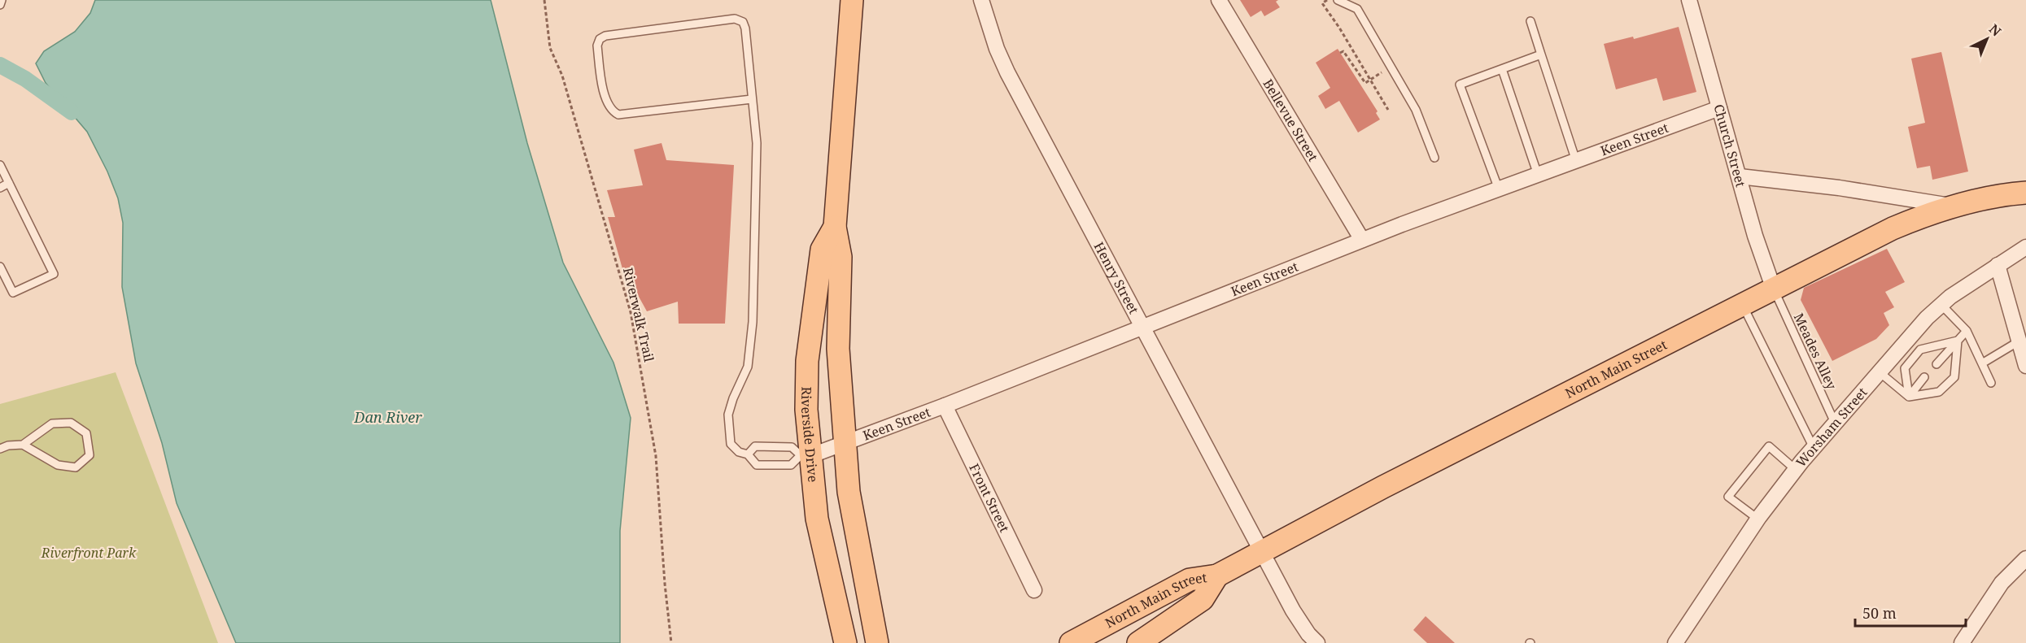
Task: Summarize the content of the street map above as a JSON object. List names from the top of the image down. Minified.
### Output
{"streets":{"main road":["North Main Street","Riverside Drive"],"street":["Bellevue Street","Keen Street","Church Street","Henry Street","Worsham Street","Front Street"],"lane":["Meades Alley"],"path":["Riverwalk Trail"]},"crossings":[["Bellevue Street","Keen Street"],["Keen Street","Church Street"],["Keen Street","Henry Street"],["Keen Street","Riverside Drive"],["Keen Street","Front Street"],["Church Street","Meades Alley"],["Church Street","North Main Street"],["Henry Street","North Main Street"],["Meades Alley","North Main Street"],["Meades Alley","Worsham Street"]],"water":["Dan River"],"parks":["Riverfront Park"],"scale_bar":"50 m","north":"top right"}
